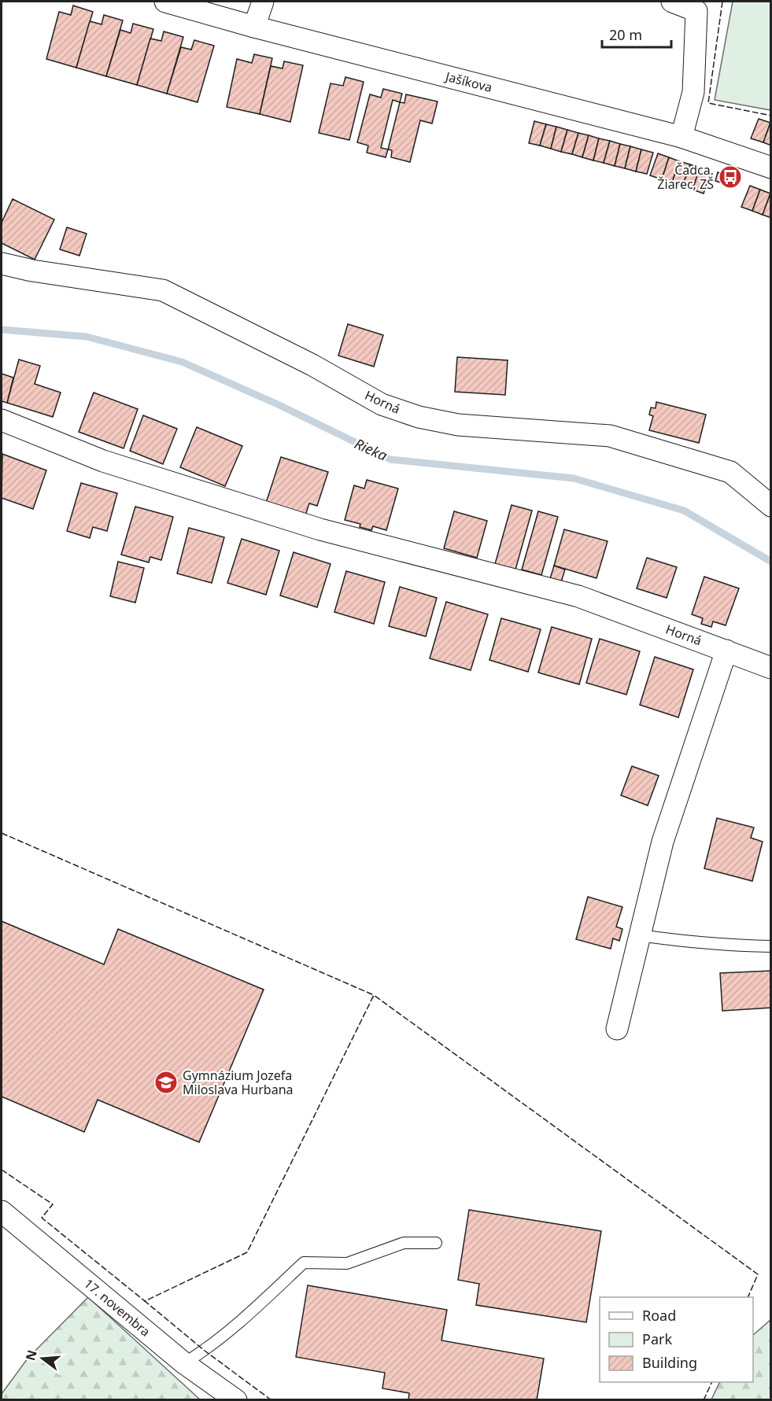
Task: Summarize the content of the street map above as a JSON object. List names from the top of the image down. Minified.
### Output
{"streets":{"street":["Jašíkova","Horná","17. novembra"]},"water":["Rieka"],"places":{"bus stop":["Čadca, Žiarec, ZŠ"],"school or university":["Gymnázium Jozefa Miloslava Hurbana"]},"legend":["Road","Park","Building"],"scale_bar":"20 m","north":"left"}
